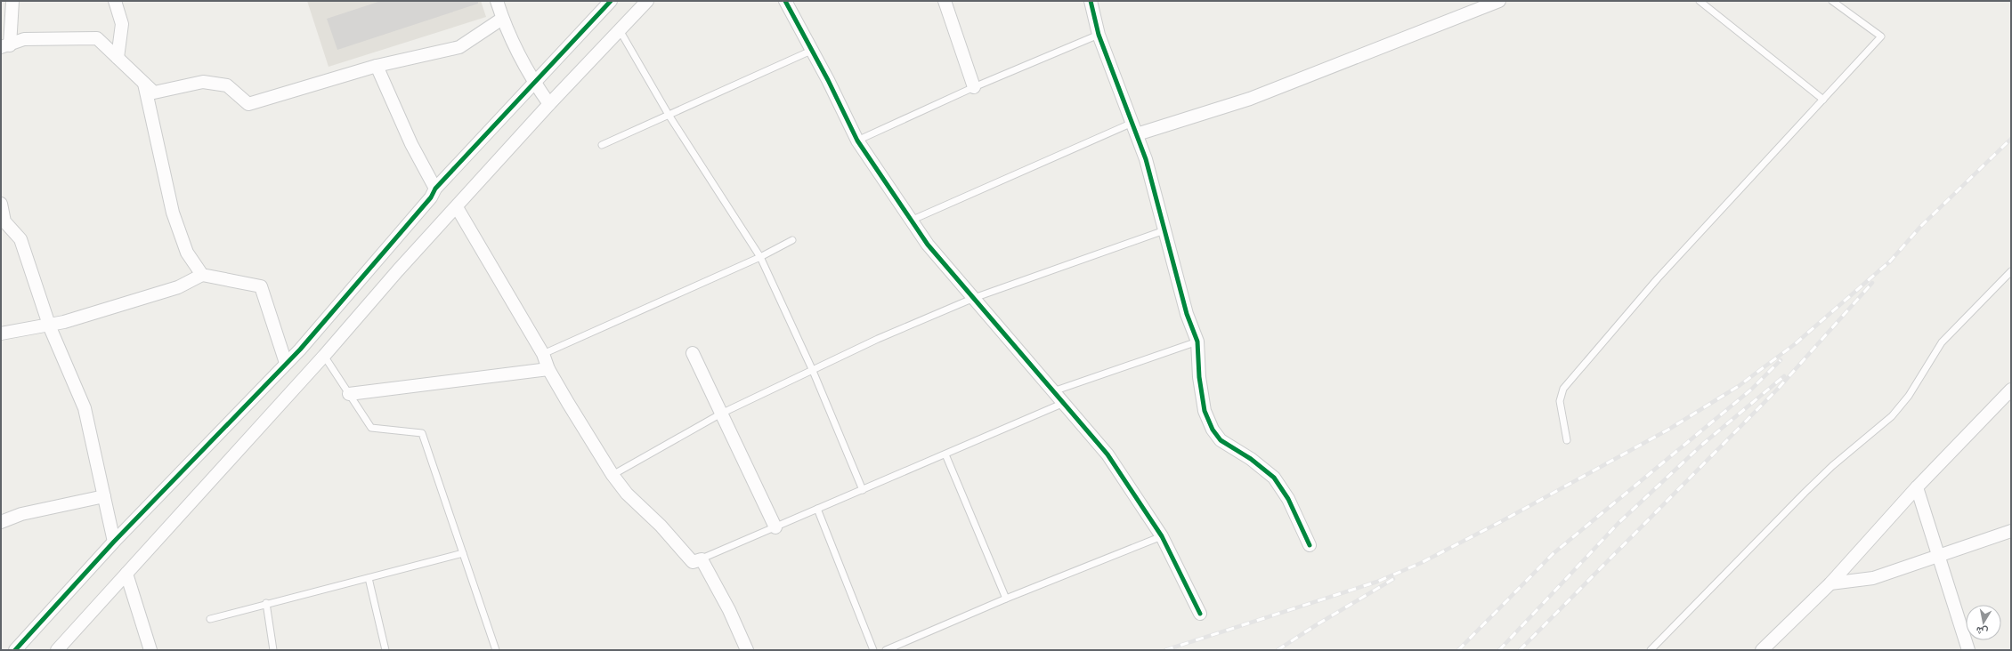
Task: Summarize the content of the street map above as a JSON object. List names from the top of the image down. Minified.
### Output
{"north":"bottom"}
